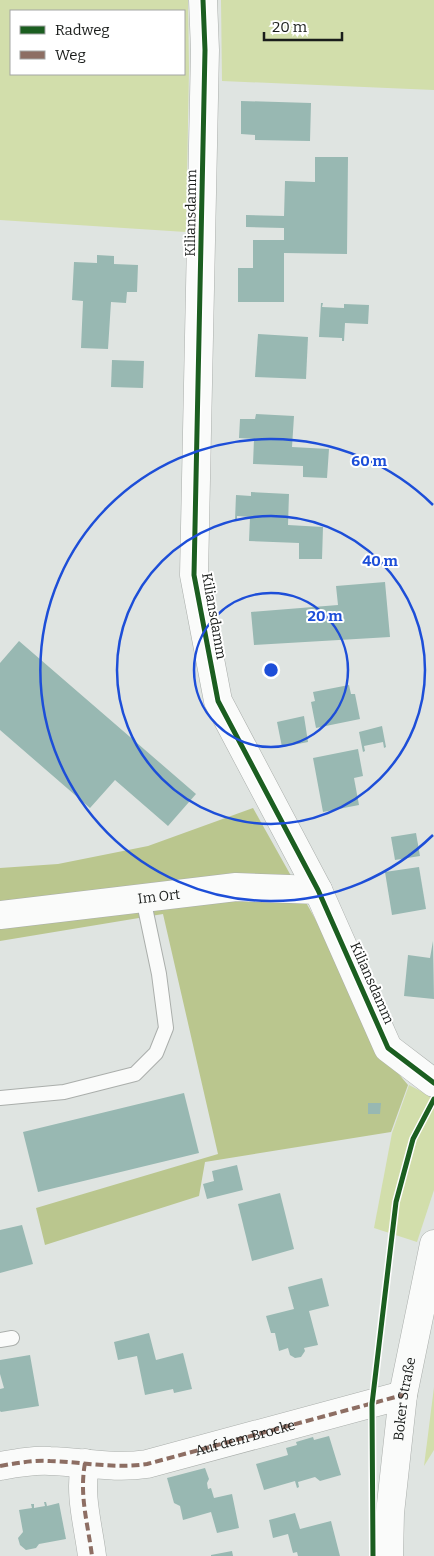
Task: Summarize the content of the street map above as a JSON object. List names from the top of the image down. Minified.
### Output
{"streets":{"street":["Kiliansdamm","Im Ort","Boker Straße","Auf dem Brocke"]},"crossings":[["Kiliansdamm","Im Ort"],["Boker Straße","Auf dem Brocke"]],"legend":["Radweg","Weg"],"scale_bar":"20 m","rings":["60 m","40 m","20 m"]}
